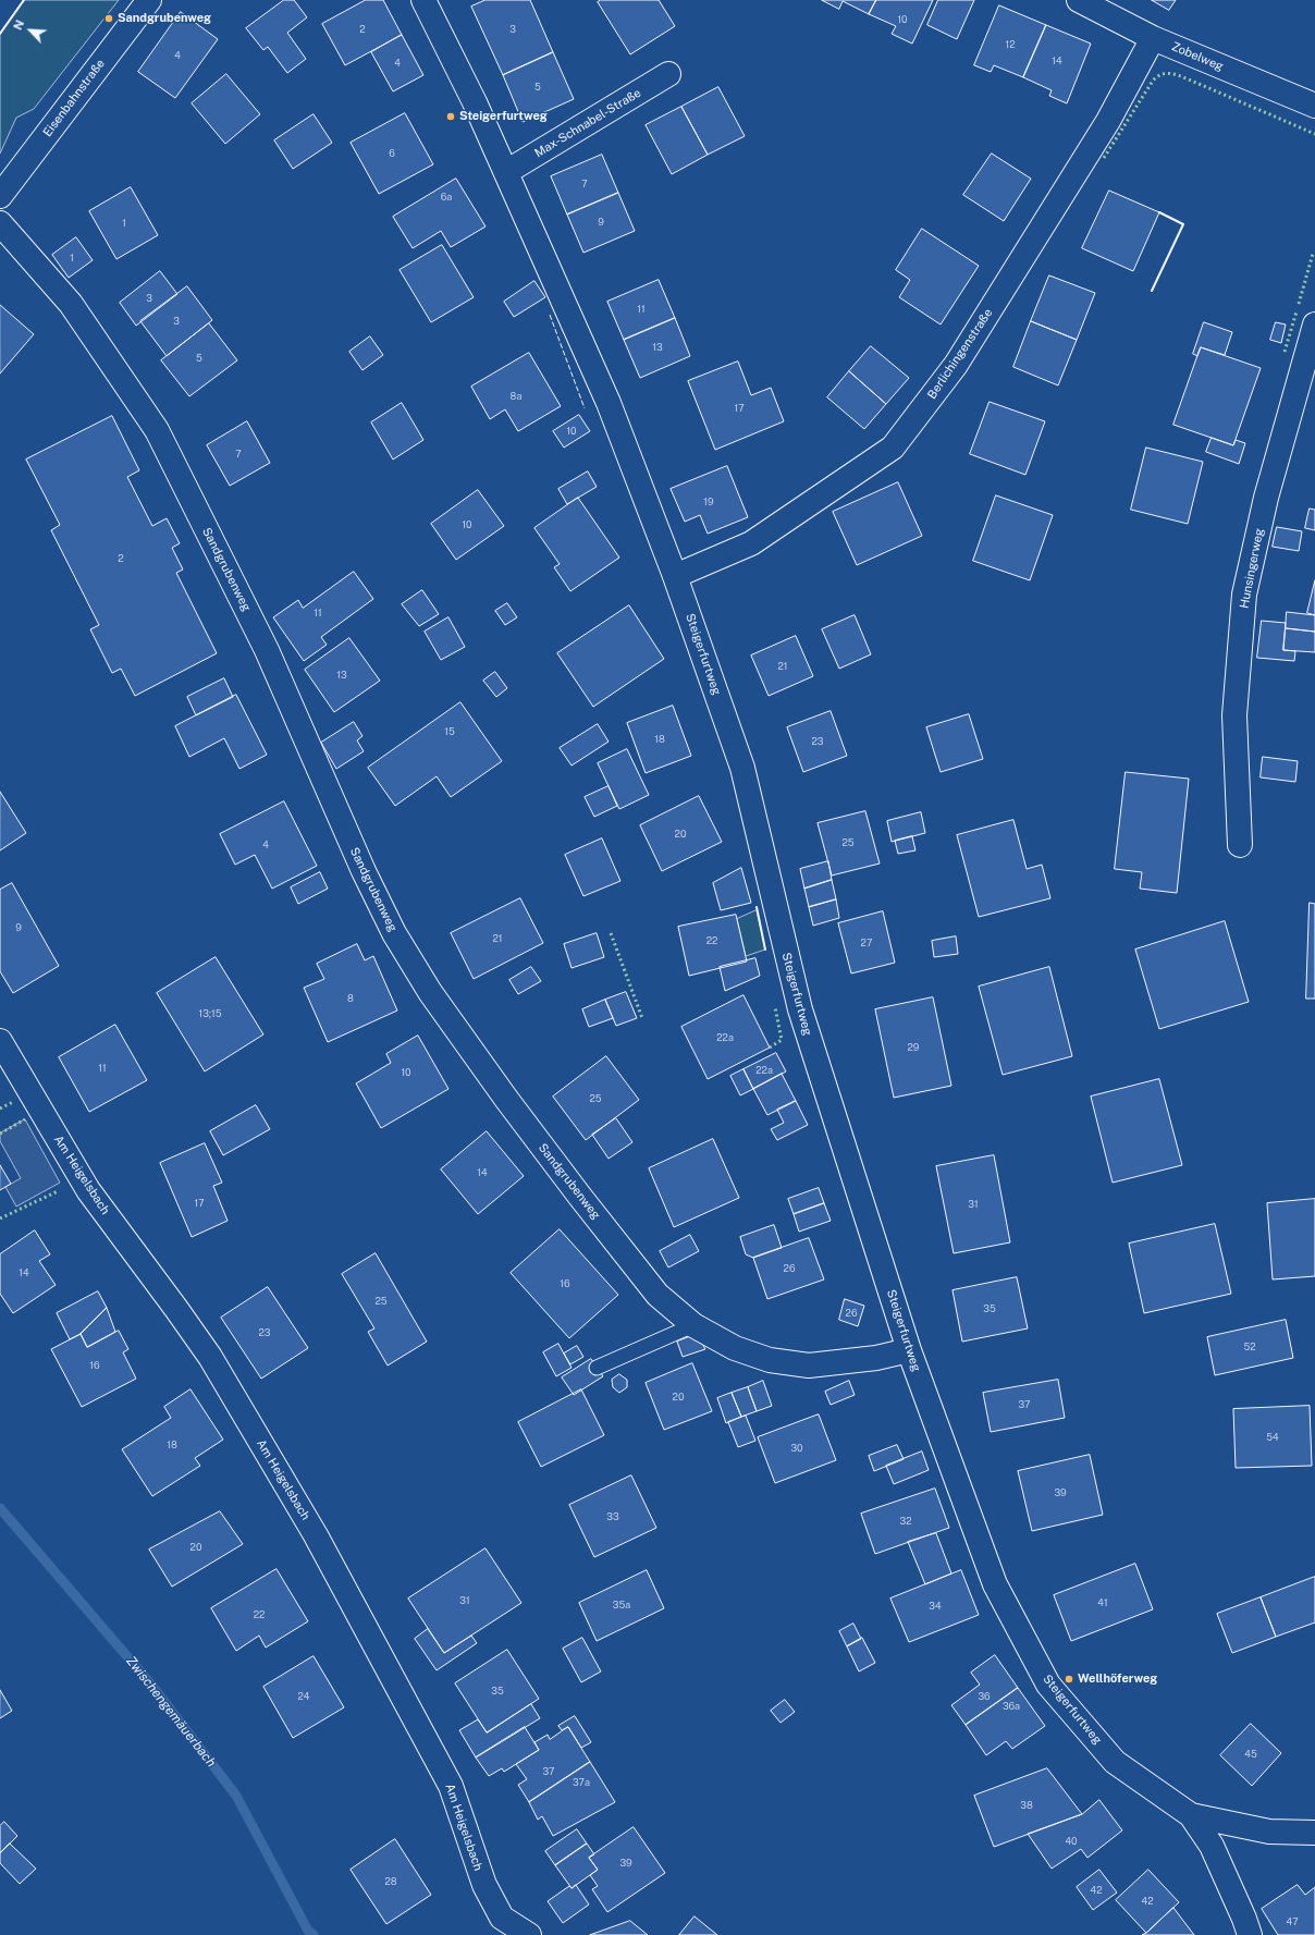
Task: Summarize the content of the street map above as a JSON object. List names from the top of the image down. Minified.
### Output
{"streets":{"street":["Zobelweg","Eisenbahnstraße","Max-Schnabel-Straße","Berlichingenstraße","Hunsingerweg","Sandgrubenweg","Steigerfurtweg","Am Heigelsbach"]},"crossings":[["Zobelweg","Berlichingenstraße"],["Max-Schnabel-Straße","Steigerfurtweg"],["Berlichingenstraße","Steigerfurtweg"],["Sandgrubenweg","Steigerfurtweg"]],"water":["Zwischengemäuerbach"],"places":["Sandgrubenweg","Steigerfurtweg","Wellhöferweg"],"house_numbers":["10","2","3","12","4","14","4","5","6","7","6a","9","1","1","3","11","3","13","5","8a","17","10","7","19","10","2","11","21","13","15","18","23","20","25","4","9","21","22","27","8","13;15","22a","29","11","22a","10","25","14","17","31","26","14","16","25","35","26","23","52","16","20","37","54","18","30","39","33","32","20","31","41","35a","34","22","35","24","36","36a","45","37","37a","38","40","39","28","42","42","47"],"north":"top left"}
